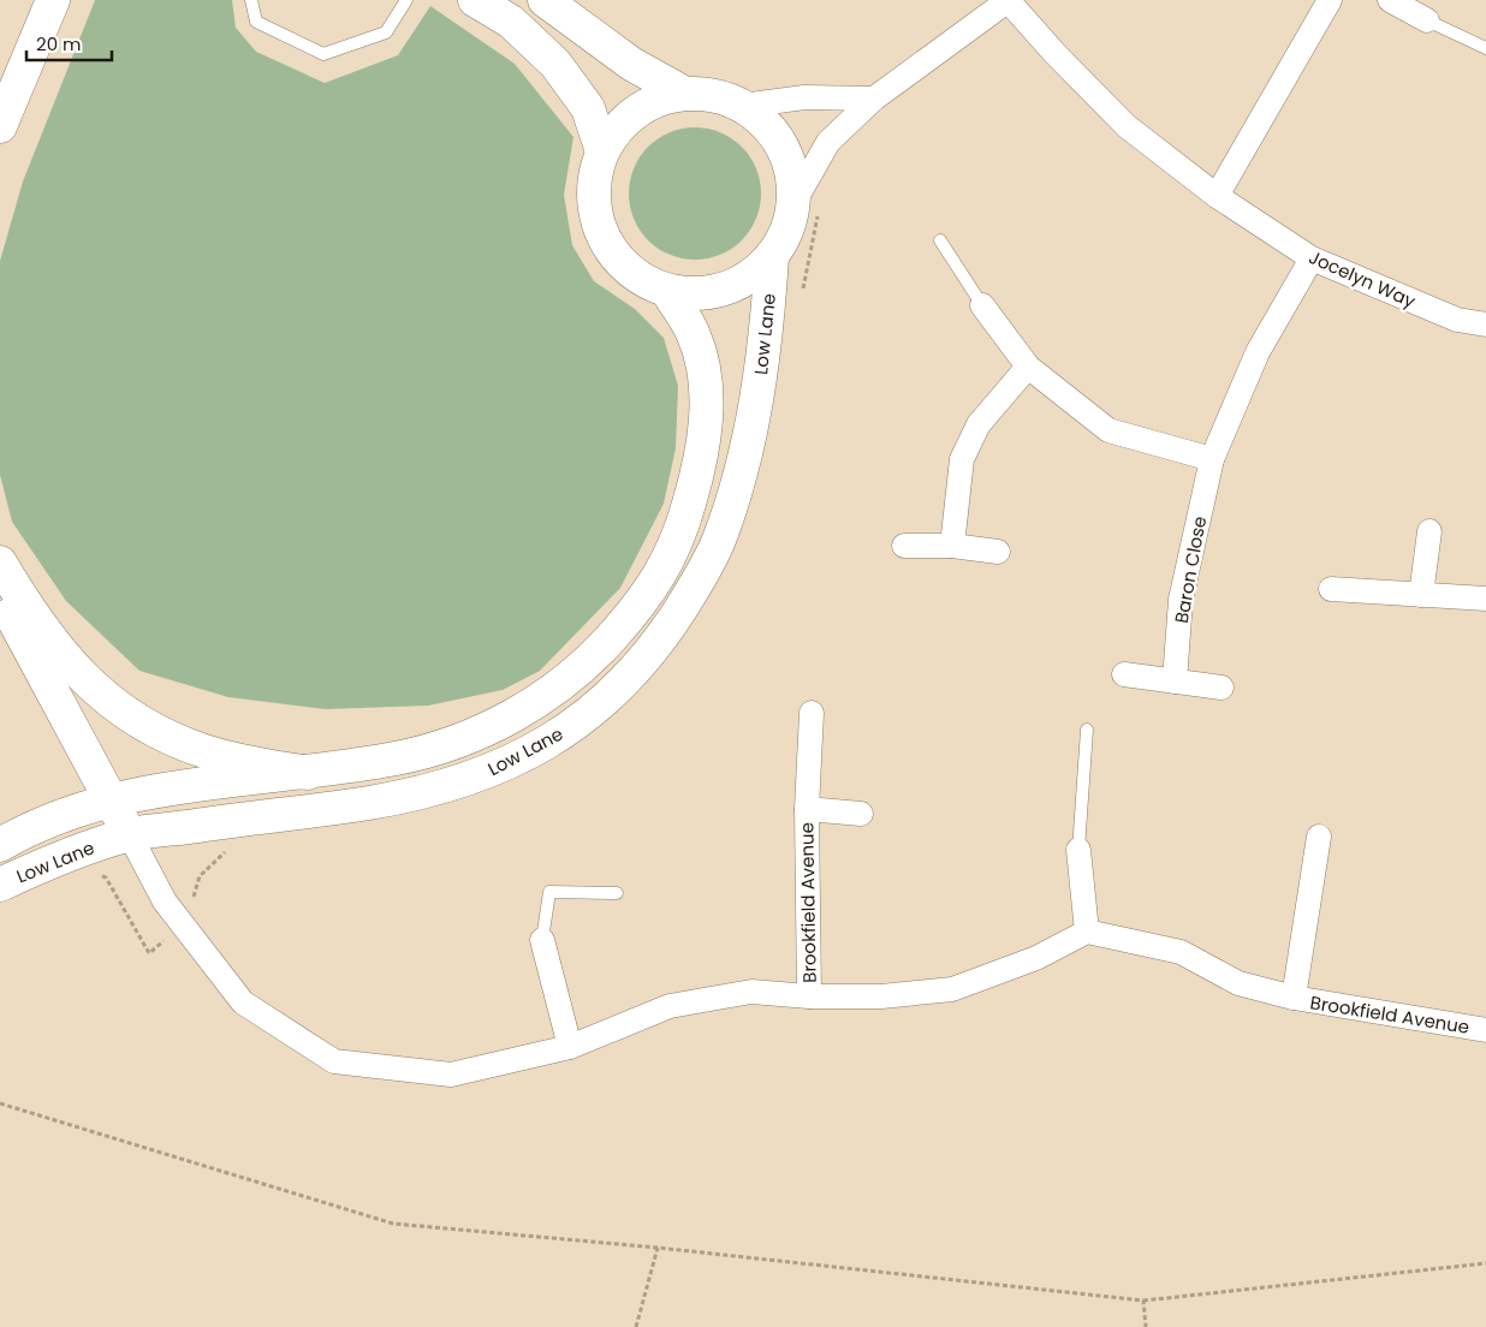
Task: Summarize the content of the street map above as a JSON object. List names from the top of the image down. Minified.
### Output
{"streets":{"main road":["Low Lane"],"street":["Jocelyn Way","Baron Close","Brookfield Avenue"]},"crossings":[["Jocelyn Way","Baron Close"],["Low Lane","Brookfield Avenue"]],"scale_bar":"20 m"}
